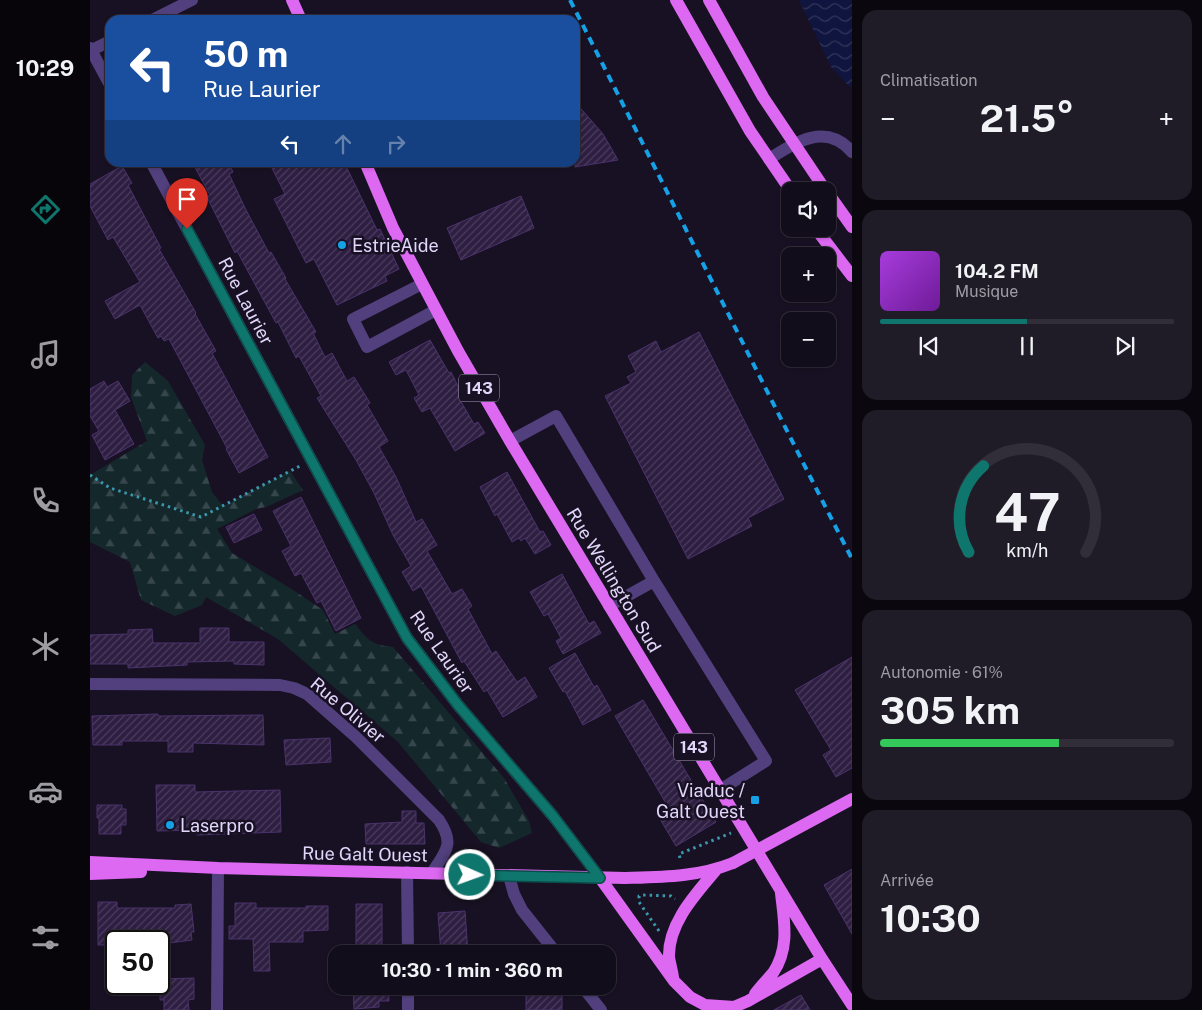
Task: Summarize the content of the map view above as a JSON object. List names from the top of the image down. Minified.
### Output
{"streets":{"main road":["Rue Laurier","143","Rue Wellington Sud","Rue Galt Ouest"],"street":["Rue Olivier"]},"crossings":[["Rue Laurier","Rue Wellington Sud"],["Rue Laurier","Rue Galt Ouest"],["Rue Olivier","Rue Galt Ouest"]],"places":{"other":["EstrieAide","Laserpro"],"transit":["Viaduc / Galt Ouest"]},"page":{"tabs":"10:29","tile":["Climatisation",["Autonomie · 61%","305 km"],["Arrivée","10:30"]],"turn":["50 m","Rue Laurier"],"heat":["−","21.5°","+"],"map_buttons":["+","−"],"song":["104.2 FM","Musique"],"limit":"50","trip":"10:30 · 1 min · 360 m","gauge":["47","km/h"]}}
